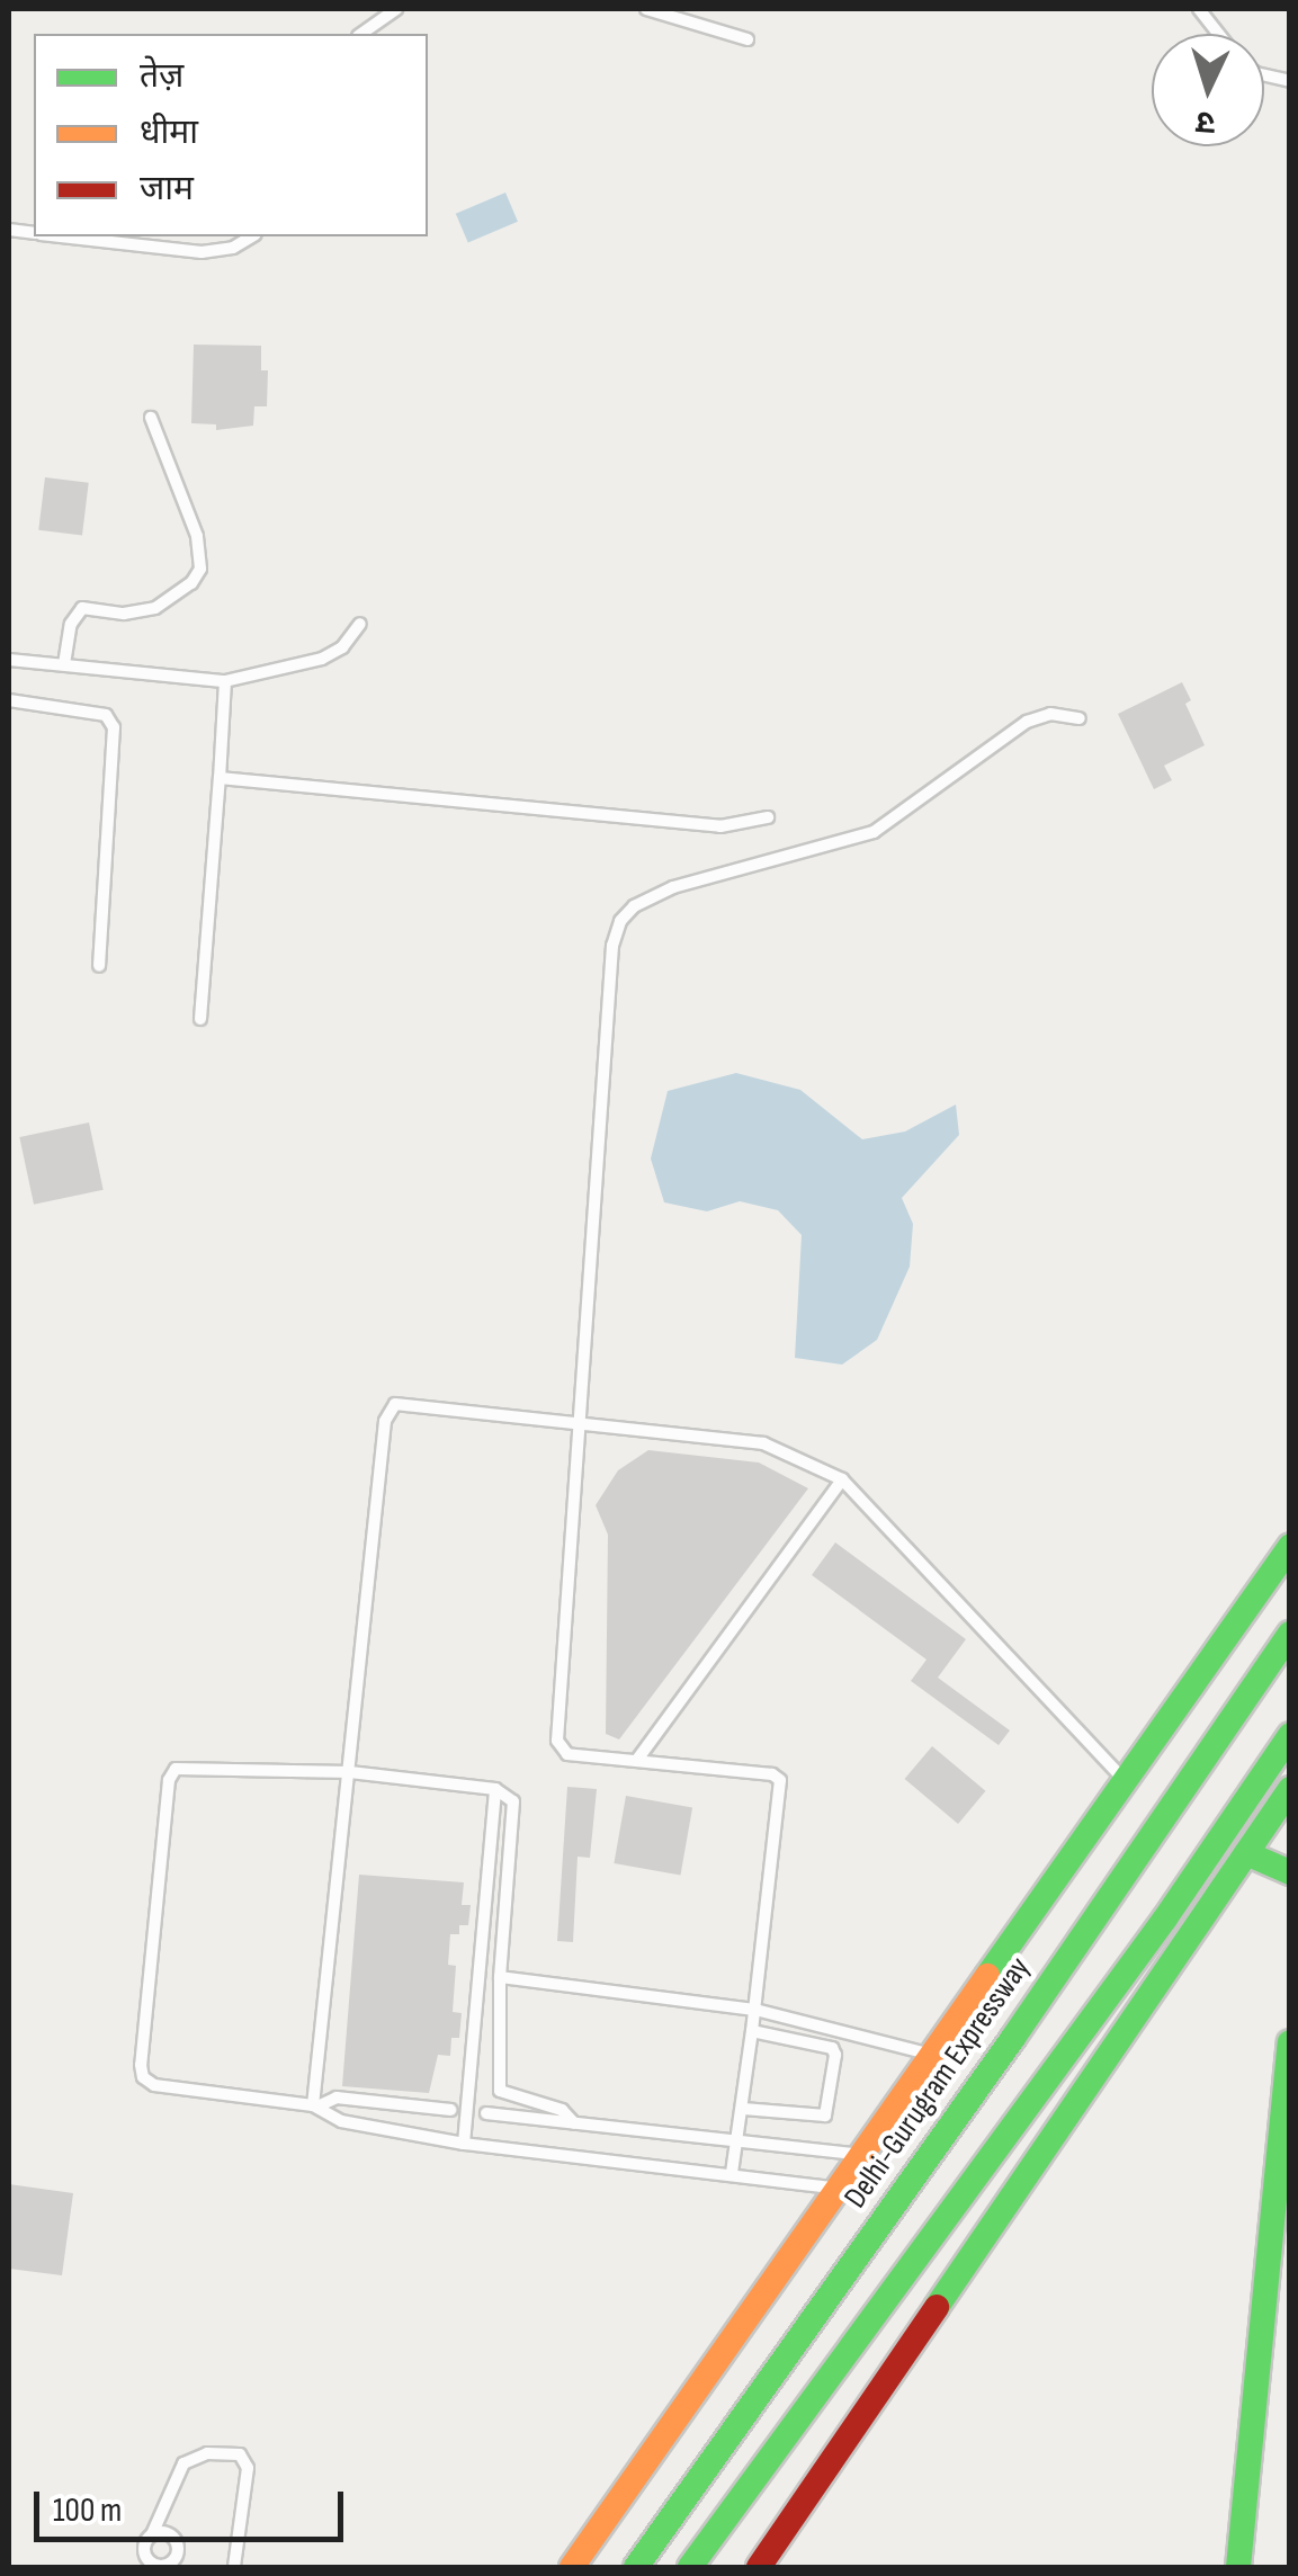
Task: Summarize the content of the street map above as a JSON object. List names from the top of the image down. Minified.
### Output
{"streets":{"main road":["Delhi-Gurugram Expressway"]},"legend":["तेज़","धीमा","जाम"],"scale_bar":"100 m","north":"bottom"}
